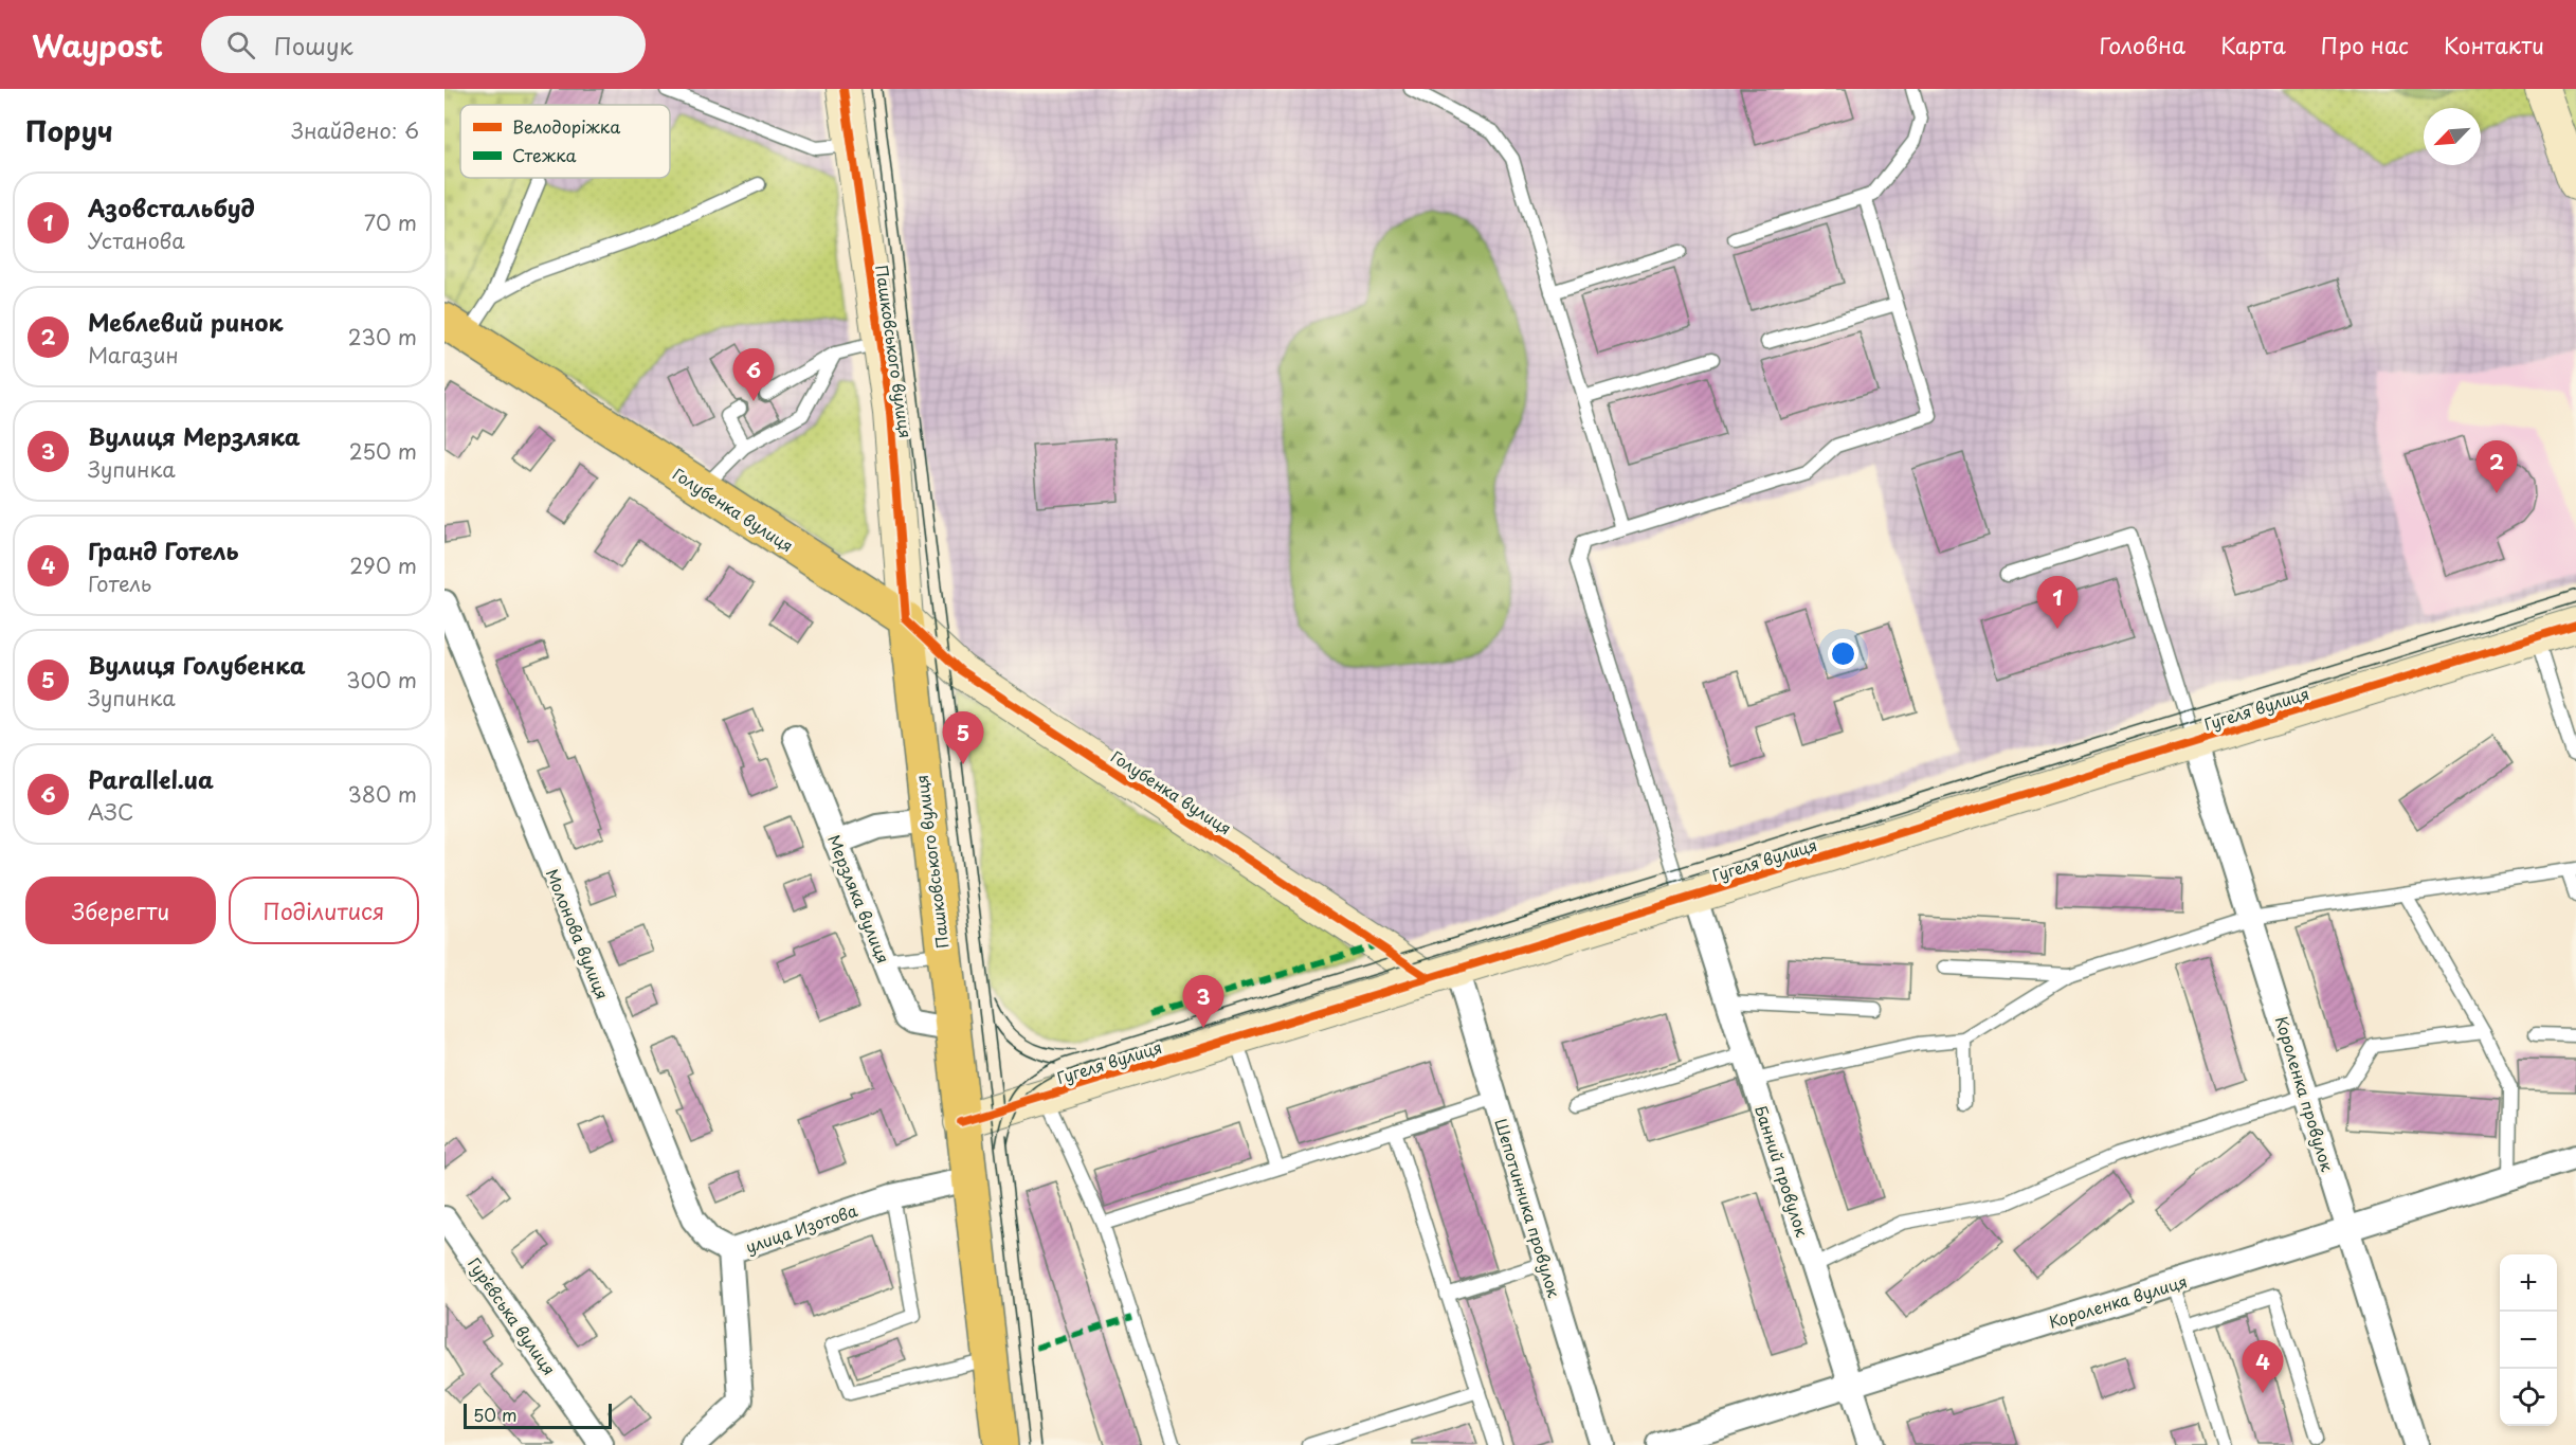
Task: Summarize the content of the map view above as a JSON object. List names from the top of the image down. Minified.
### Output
{"streets":{"highway":["Пашковського вулиця","Голубенка вулиця"],"street":["Гугеля вулиця","Мерзляка вулиця","Молонова вулиця","Короленка провулок","Банний провулок","Шепотинника провулок","улица Изотова","Короленка вулиця","Гур’євська вулиця"]},"crossings":[["Пашковського вулиця","Голубенка вулиця"],["Пашковського вулиця","Гугеля вулиця"],["Пашковського вулиця","Мерзляка вулиця"],["Пашковського вулиця","улица Изотова"],["Голубенка вулиця","Гугеля вулиця"],["Голубенка вулиця","Шепотинника провулок"],["Гугеля вулиця","Короленка провулок"],["Гугеля вулиця","Банний провулок"],["Гугеля вулиця","Шепотинника провулок"],["Молонова вулиця","улица Изотова"],["Короленка провулок","Короленка вулиця"],["Банний провулок","Короленка вулиця"]],"legend":["Велодоріжка","Стежка"],"scale_bar":"50 m","north":"bottom left","page":{"header":"Waypost","search":"Пошук","nav":["Головна","Карта","Про нас","Контакти"],"heading":["Поруч","Знайдено: 6"],"list":[{"mark":"1","name":"Азовстальбуд","note":"Установа","value":"70 m"},{"mark":"2","name":"Меблевий ринок","note":"Магазин","value":"230 m"},{"mark":"3","name":"Вулиця Мерзляка","note":"Зупинка","value":"250 m"},{"mark":"4","name":"Гранд Готель","note":"Готель","value":"290 m"},{"mark":"5","name":"Вулиця Голубенка","note":"Зупинка","value":"300 m"},{"mark":"6","name":"Parallel.ua","note":"АЗС","value":"380 m"}],"pins":["6","2","1","5","3","4"],"buttons":["Зберегти","Поділитися"],"map_buttons":["+","−"],"scale":"50 m"}}
